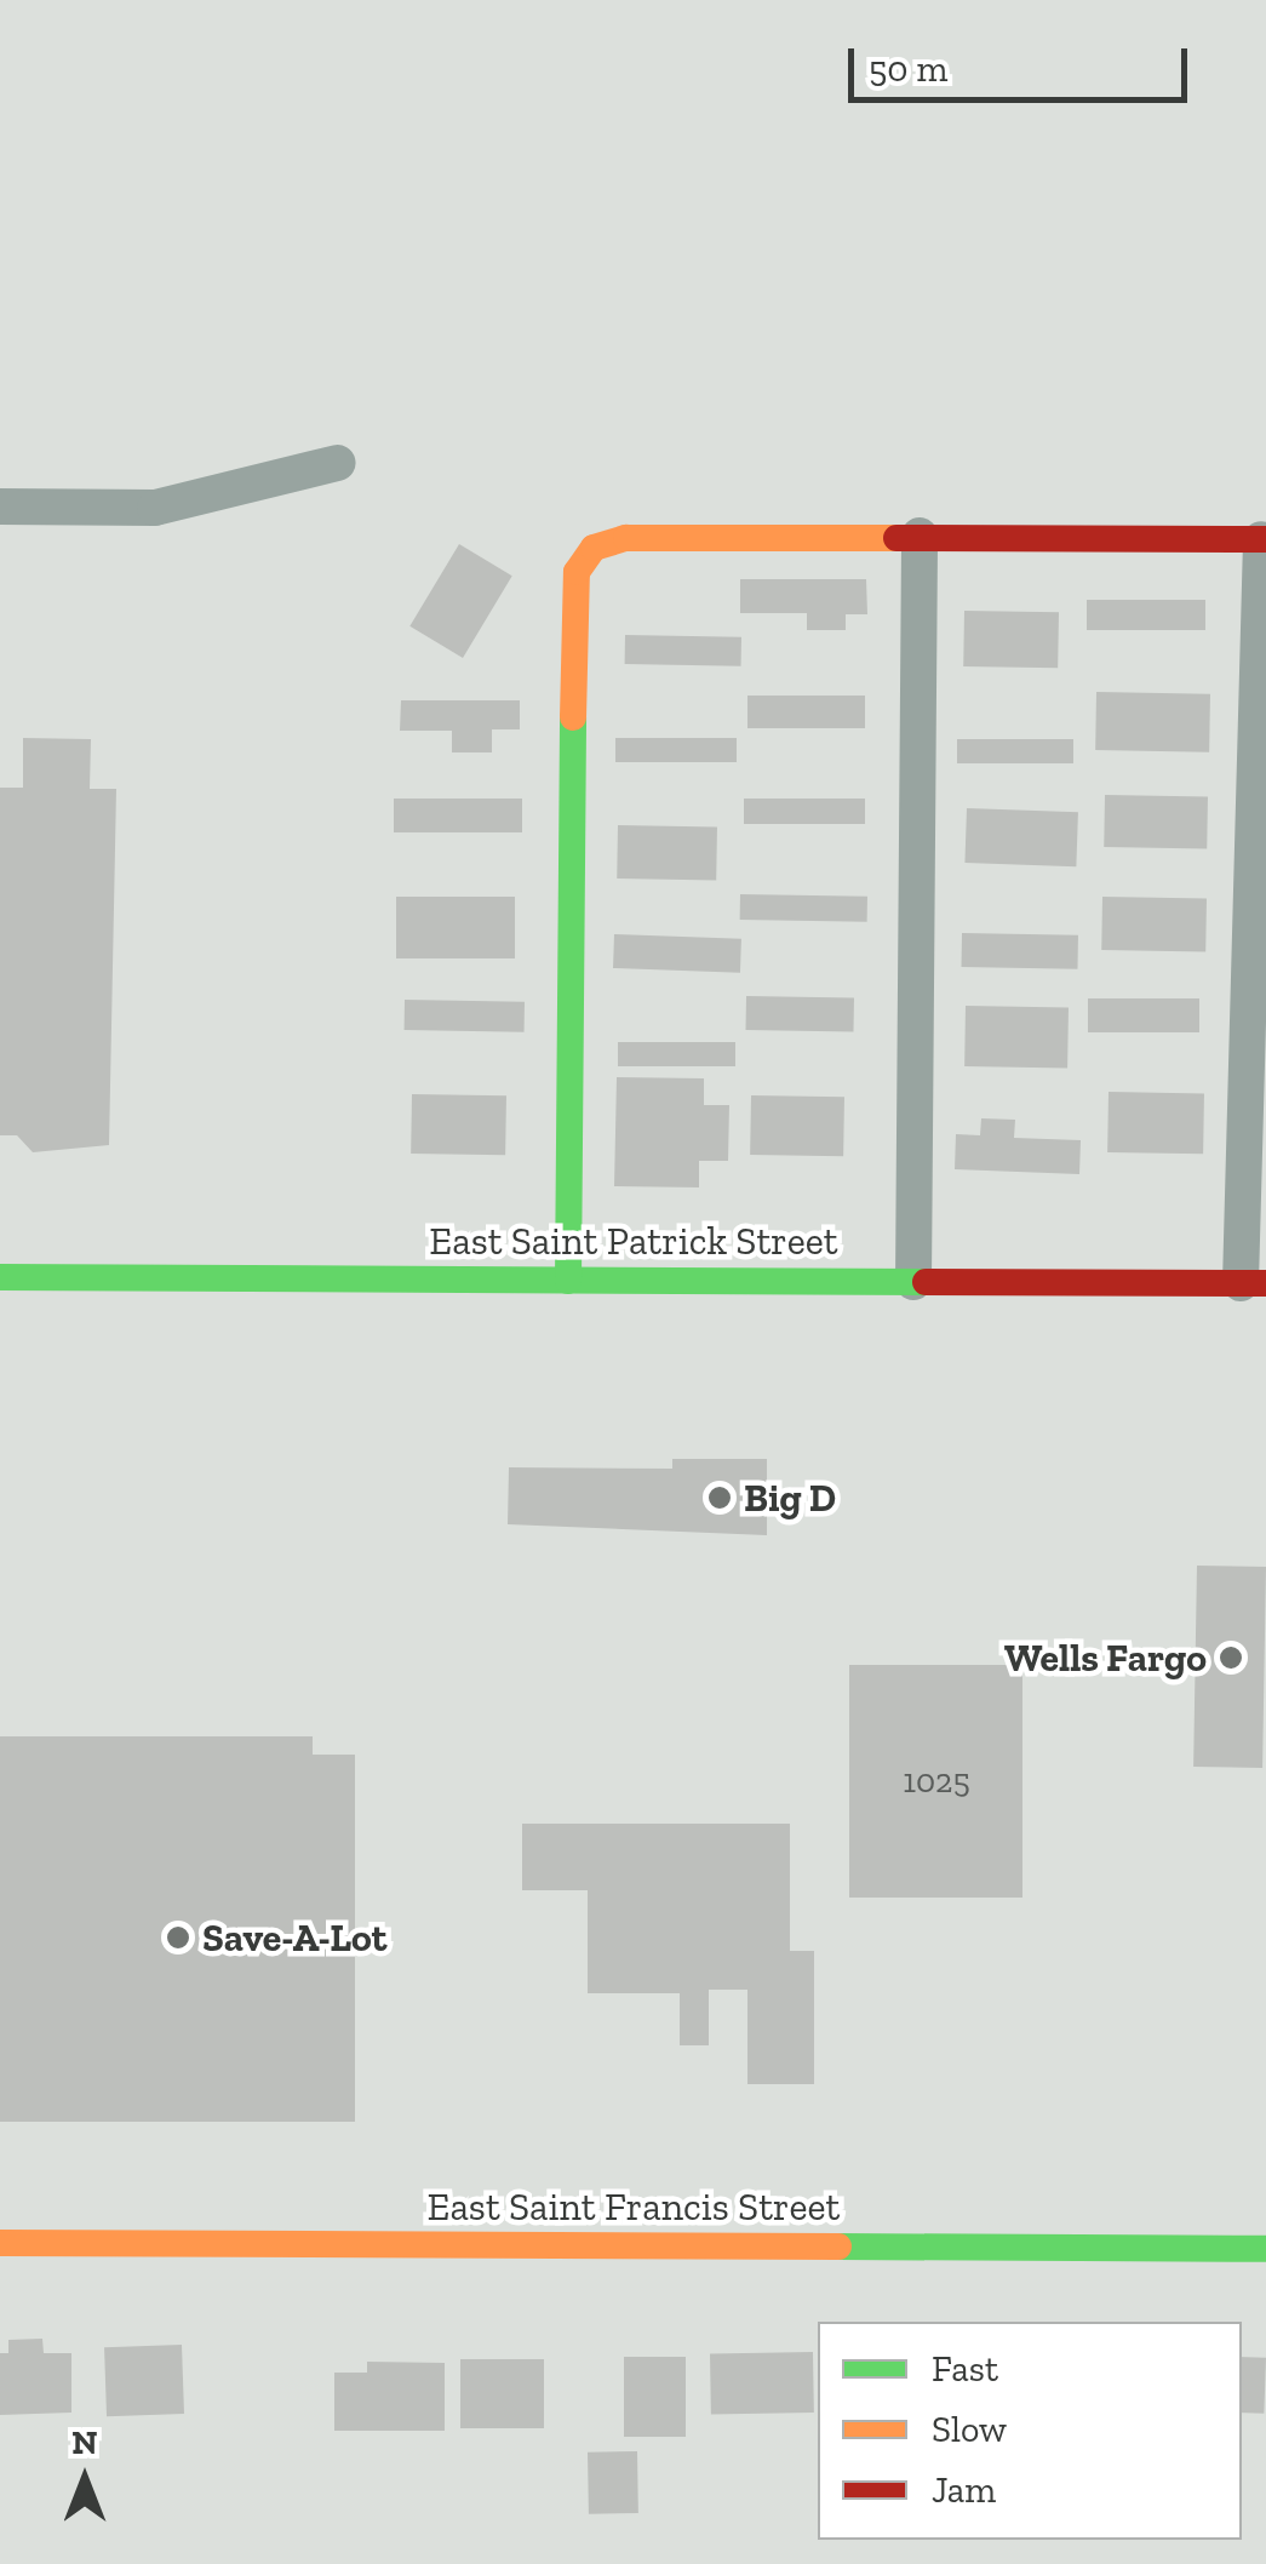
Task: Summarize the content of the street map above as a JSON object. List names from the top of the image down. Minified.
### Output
{"streets":{"street":["East Saint Patrick Street","East Saint Francis Street"]},"places":["Big D","Wells Fargo","Save-A-Lot"],"house_numbers":["1025"],"legend":["Fast","Slow","Jam"],"scale_bar":"50 m","north":"top"}
